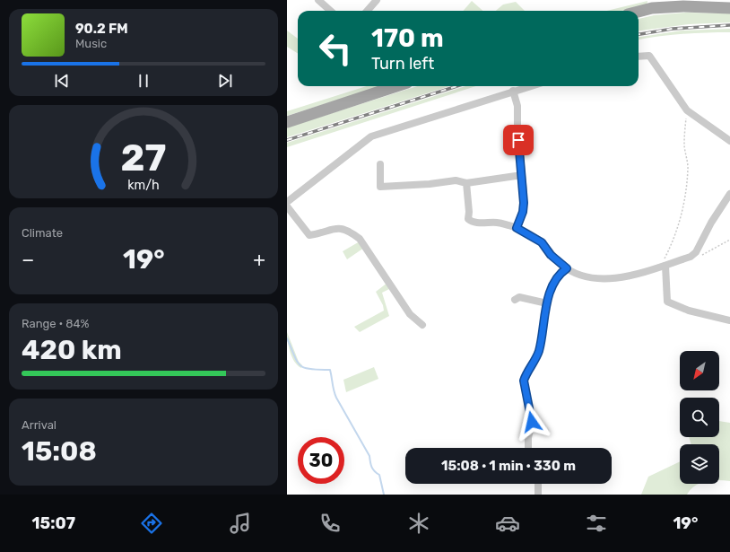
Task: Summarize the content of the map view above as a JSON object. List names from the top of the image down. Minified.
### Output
{"north":"bottom left","page":{"turn":["170 m","Turn left"],"song":["90.2 FM","Music"],"tile":["Climate",["Range · 84%","420 km"],["Arrival","15:08"]],"heat":["−","19°","+"],"limit":"30","trip":"15:08 · 1 min · 330 m","tabs":["15:07","19°"],"gauge":["27","km/h"]}}
